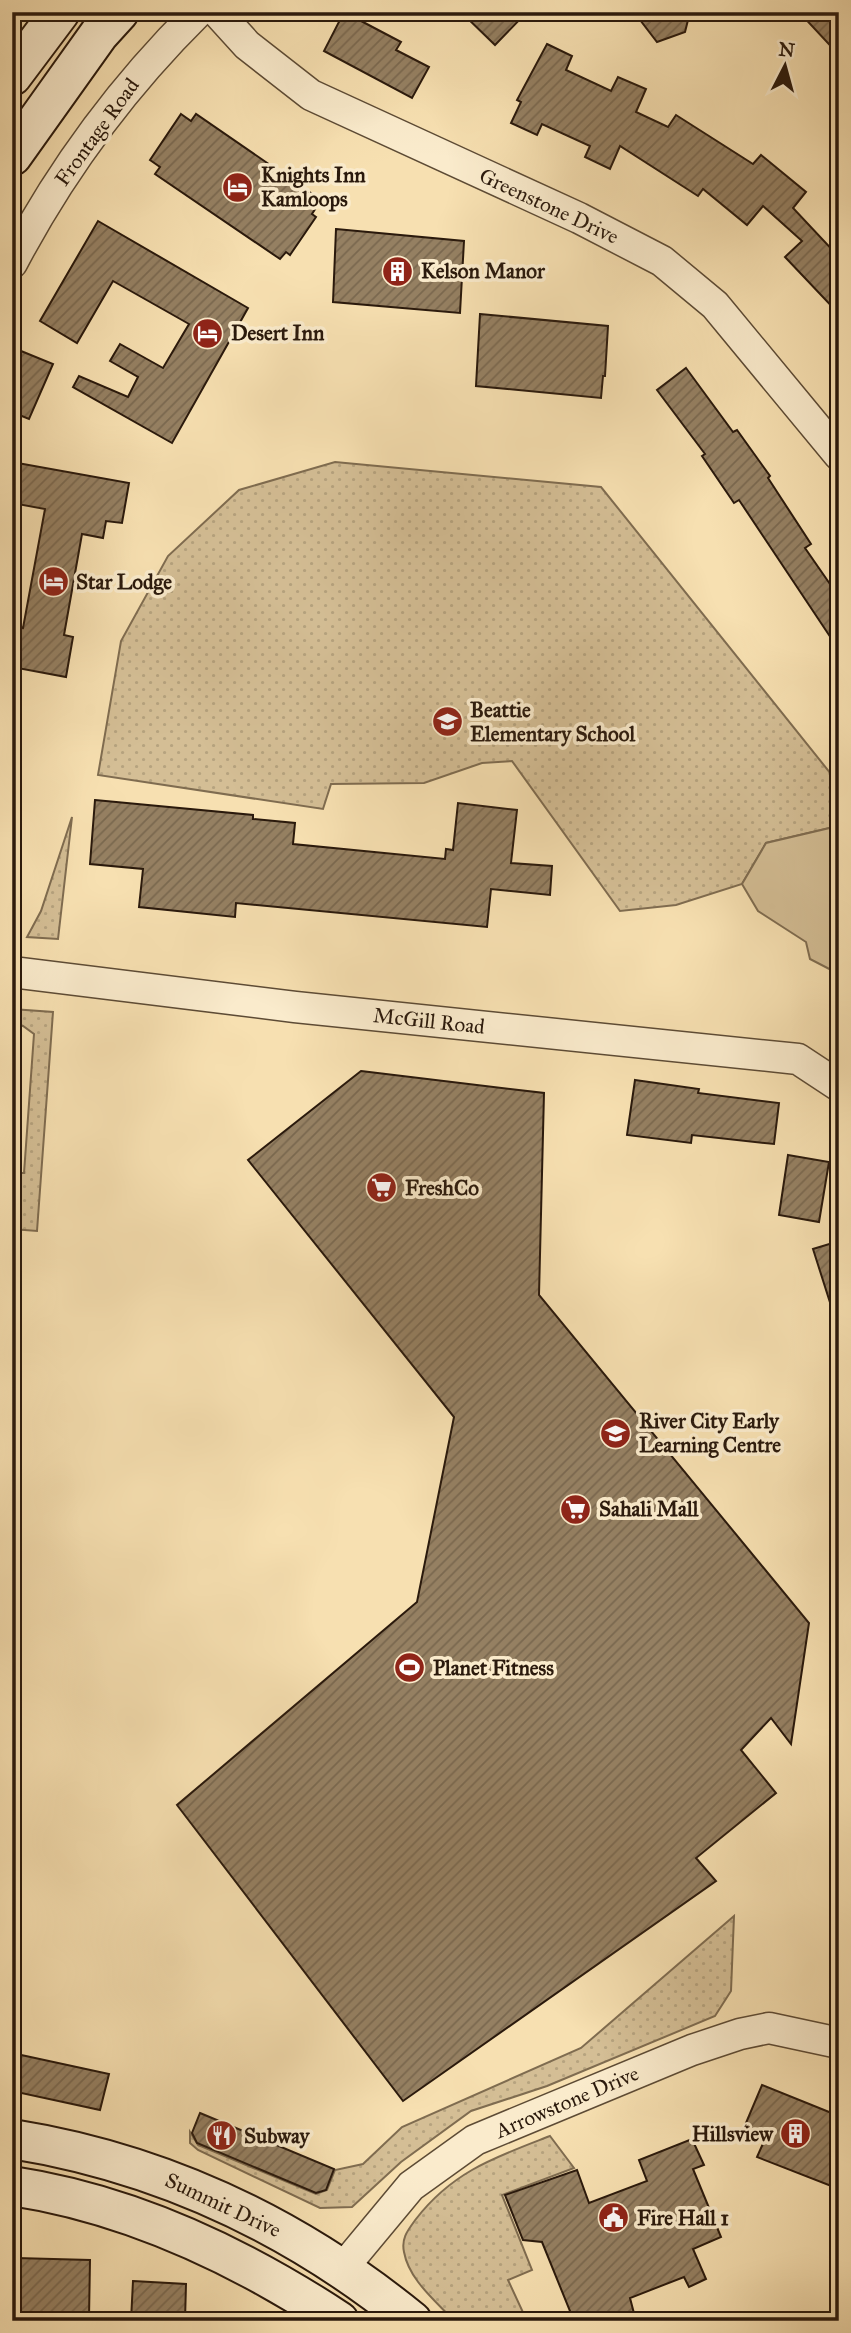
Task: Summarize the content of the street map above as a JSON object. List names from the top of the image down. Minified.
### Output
{"streets":{"main road":["Summit Drive"],"street":["Frontage Road","Greenstone Drive","McGill Road","Arrowstone Drive"]},"crossings":[["Arrowstone Drive","Summit Drive"]],"places":{"hotel":["Knights Inn Kamloops","Desert Inn","Star Lodge"],"building":["Kelson Manor","Hillsview"],"school or university":["Beattie Elementary School","River City Early Learning Centre"],"supermarket":["FreshCo","Sahali Mall"],"sports":["Planet Fitness"],"restaurant":["Subway"],"public building":["Fire Hall 1"]},"north":"top"}
